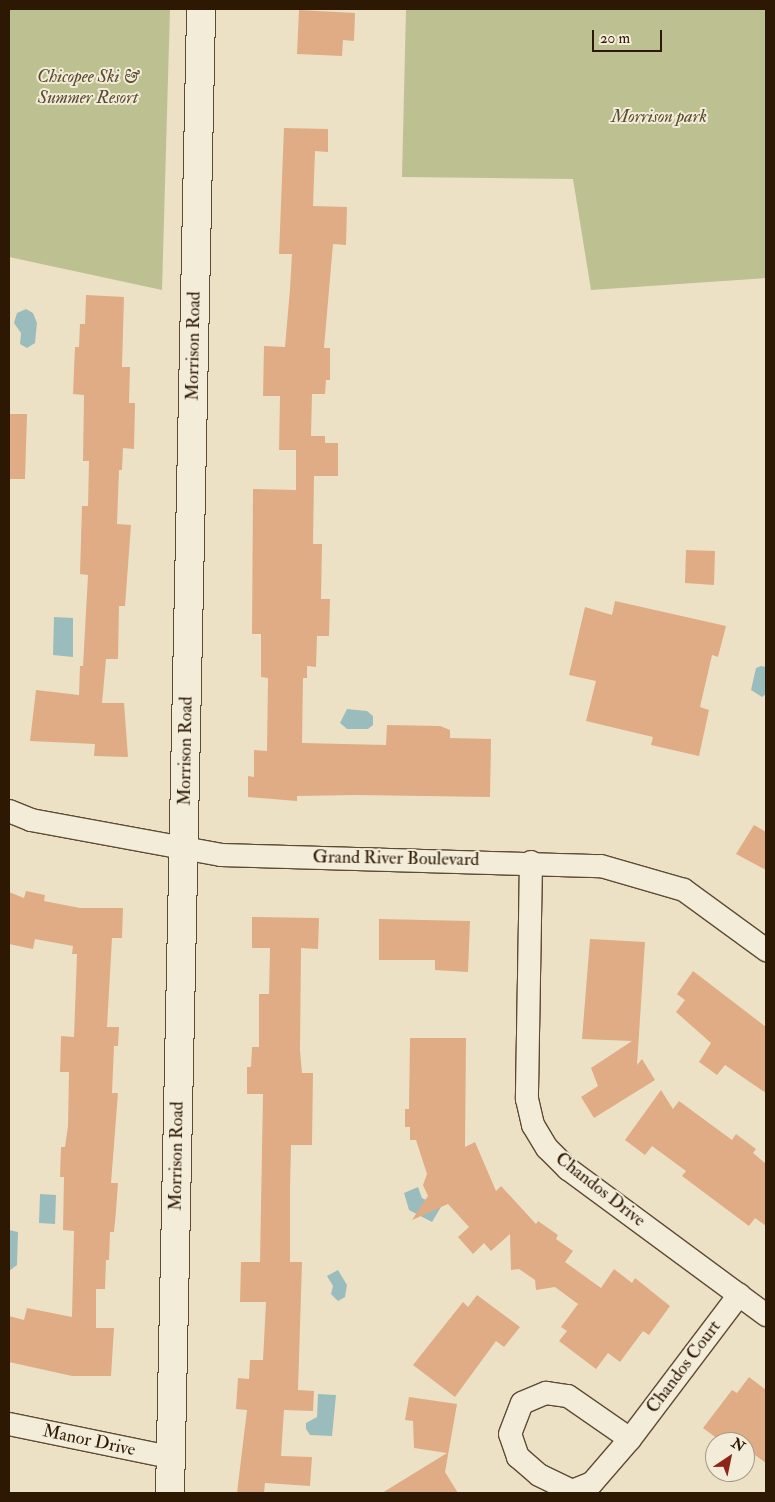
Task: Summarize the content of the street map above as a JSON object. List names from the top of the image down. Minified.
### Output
{"streets":{"street":["Morrison Road","Grand River Boulevard","Chandos Drive","Chandos Court","Manor Drive"]},"crossings":[["Morrison Road","Grand River Boulevard"],["Morrison Road","Manor Drive"],["Grand River Boulevard","Chandos Drive"],["Chandos Drive","Chandos Court"]],"parks":["Chicopee Ski & Summer Resort","Morrison park"],"scale_bar":"20 m","north":"top right"}
